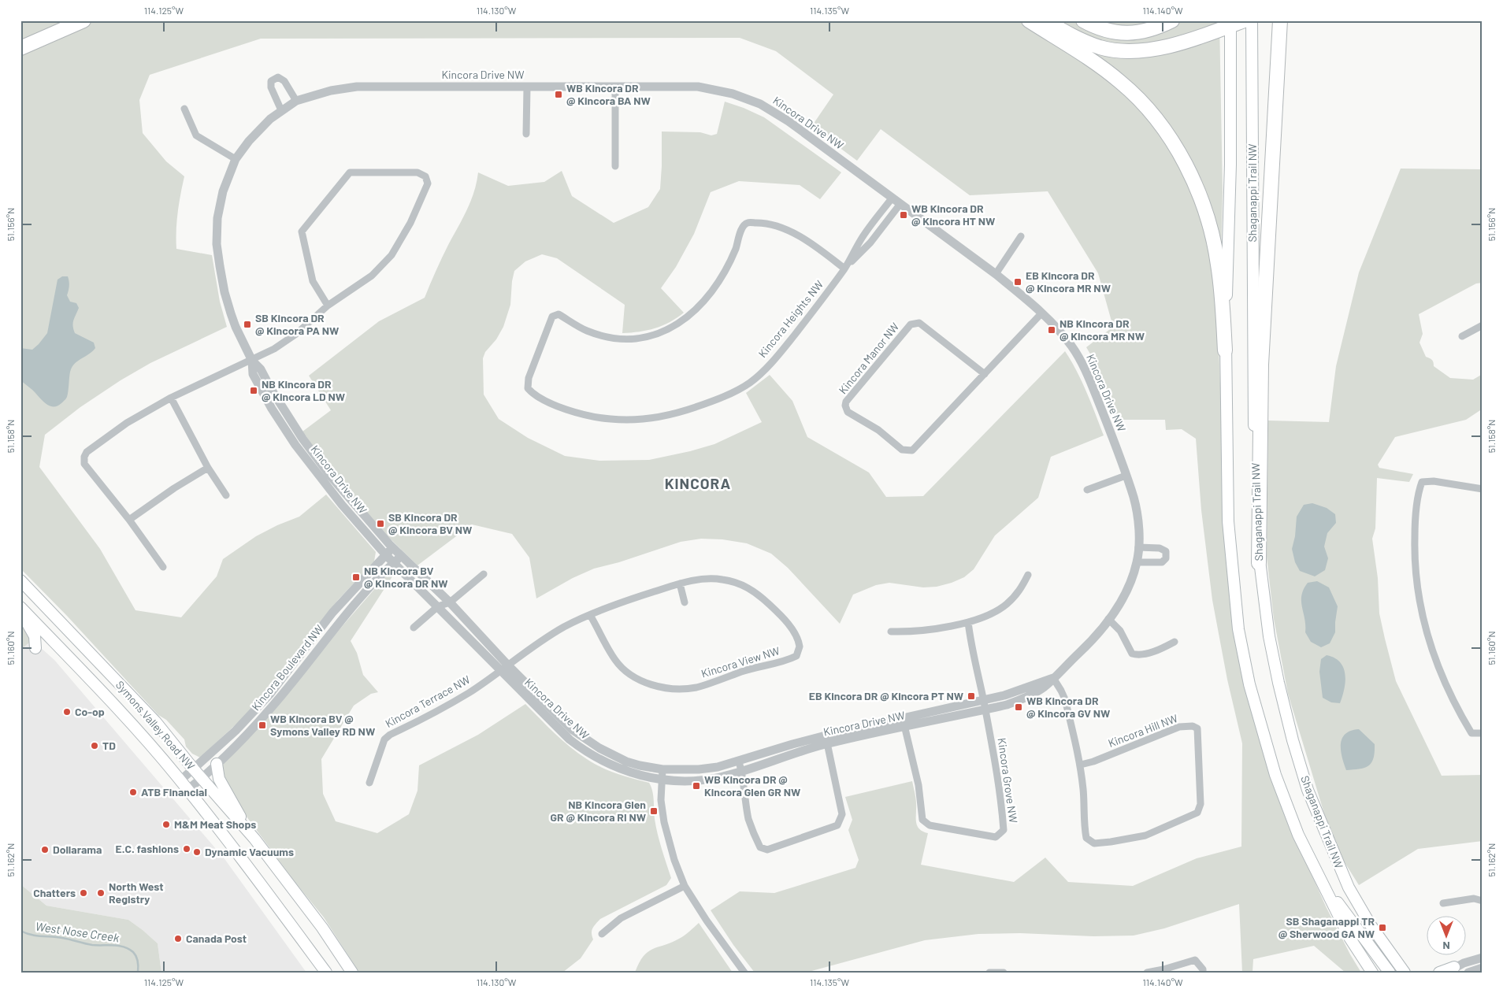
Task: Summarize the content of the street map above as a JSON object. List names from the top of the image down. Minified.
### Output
{"streets":{"main road":["Shaganappi Trail NW","Symons Valley Road NW"],"street":["Kincora Drive NW","Kincora Heights NW","Kincora Manor NW","Kincora View NW","Kincora Boulevard NW","Kincora Terrace NW","Kincora Hill NW","Kincora Grove NW"]},"crossings":[["Kincora Drive NW","Kincora Heights NW"],["Kincora Drive NW","Kincora Manor NW"],["Kincora Drive NW","Kincora View NW"],["Kincora Drive NW","Kincora Boulevard NW"],["Kincora Drive NW","Kincora Terrace NW"],["Kincora Drive NW","Kincora Hill NW"],["Kincora Drive NW","Kincora Grove NW"],["Kincora View NW","Kincora Terrace NW"],["Kincora Boulevard NW","Symons Valley Road NW"]],"districts":["KINCORA"],"water":["West Nose Creek"],"places":{"transit":["WB Kincora DR @ Kincora BA NW","WB Kincora DR @ Kincora HT NW","EB Kincora DR @ Kincora MR NW","SB Kincora DR @ Kincora PA NW","NB Kincora DR @ Kincora MR NW","NB Kincora DR @ Kincora LD NW","SB Kincora DR @ Kincora BV NW","NB Kincora BV @ Kincora DR NW","EB Kincora DR @ Kincora PT NW","WB Kincora DR @ Kincora GV NW","WB Kincora BV @ Symons Valley RD NW","WB Kincora DR @ Kincora Glen GR NW","NB Kincora Glen GR @ Kincora RI NW","SB Shaganappi TR @ Sherwood GA NW"],"other":["Co-op","TD","ATB Financial","M&M Meat Shops","E.C. fashions","Dollarama","Dynamic Vacuums","Chatters","North West Registry","Canada Post"]},"north":"bottom","coordinates":["114.125°W","114.130°W","114.135°W","114.140°W","51.156°N","51.158°N","51.160°N","51.162°N"]}
